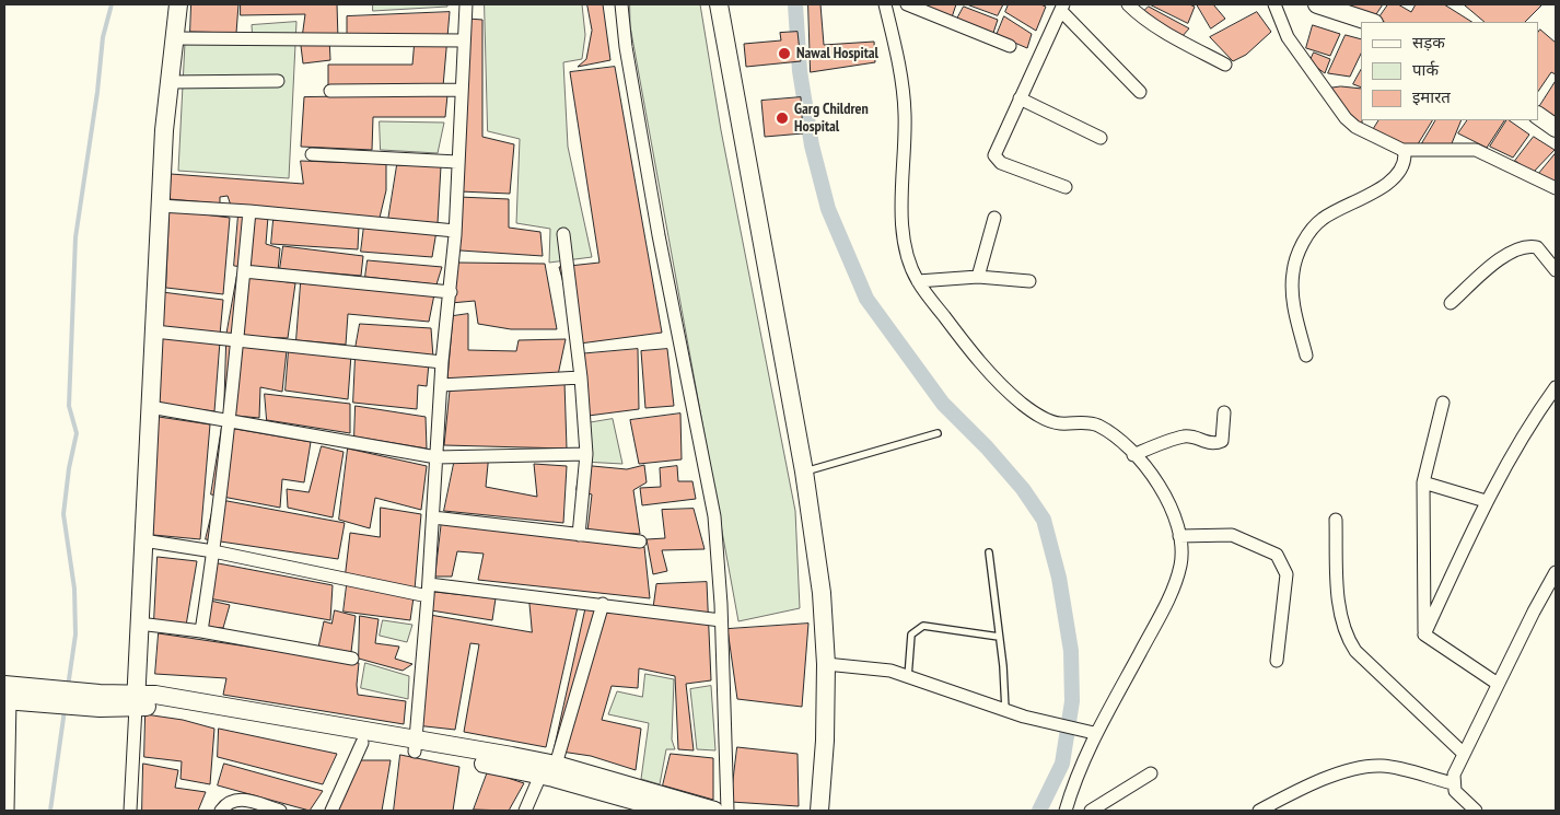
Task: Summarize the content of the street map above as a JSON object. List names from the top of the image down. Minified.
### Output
{"places":["Nawal Hospital","Garg Children Hospital"],"legend":["सड़क","पार्क","इमारत"]}
